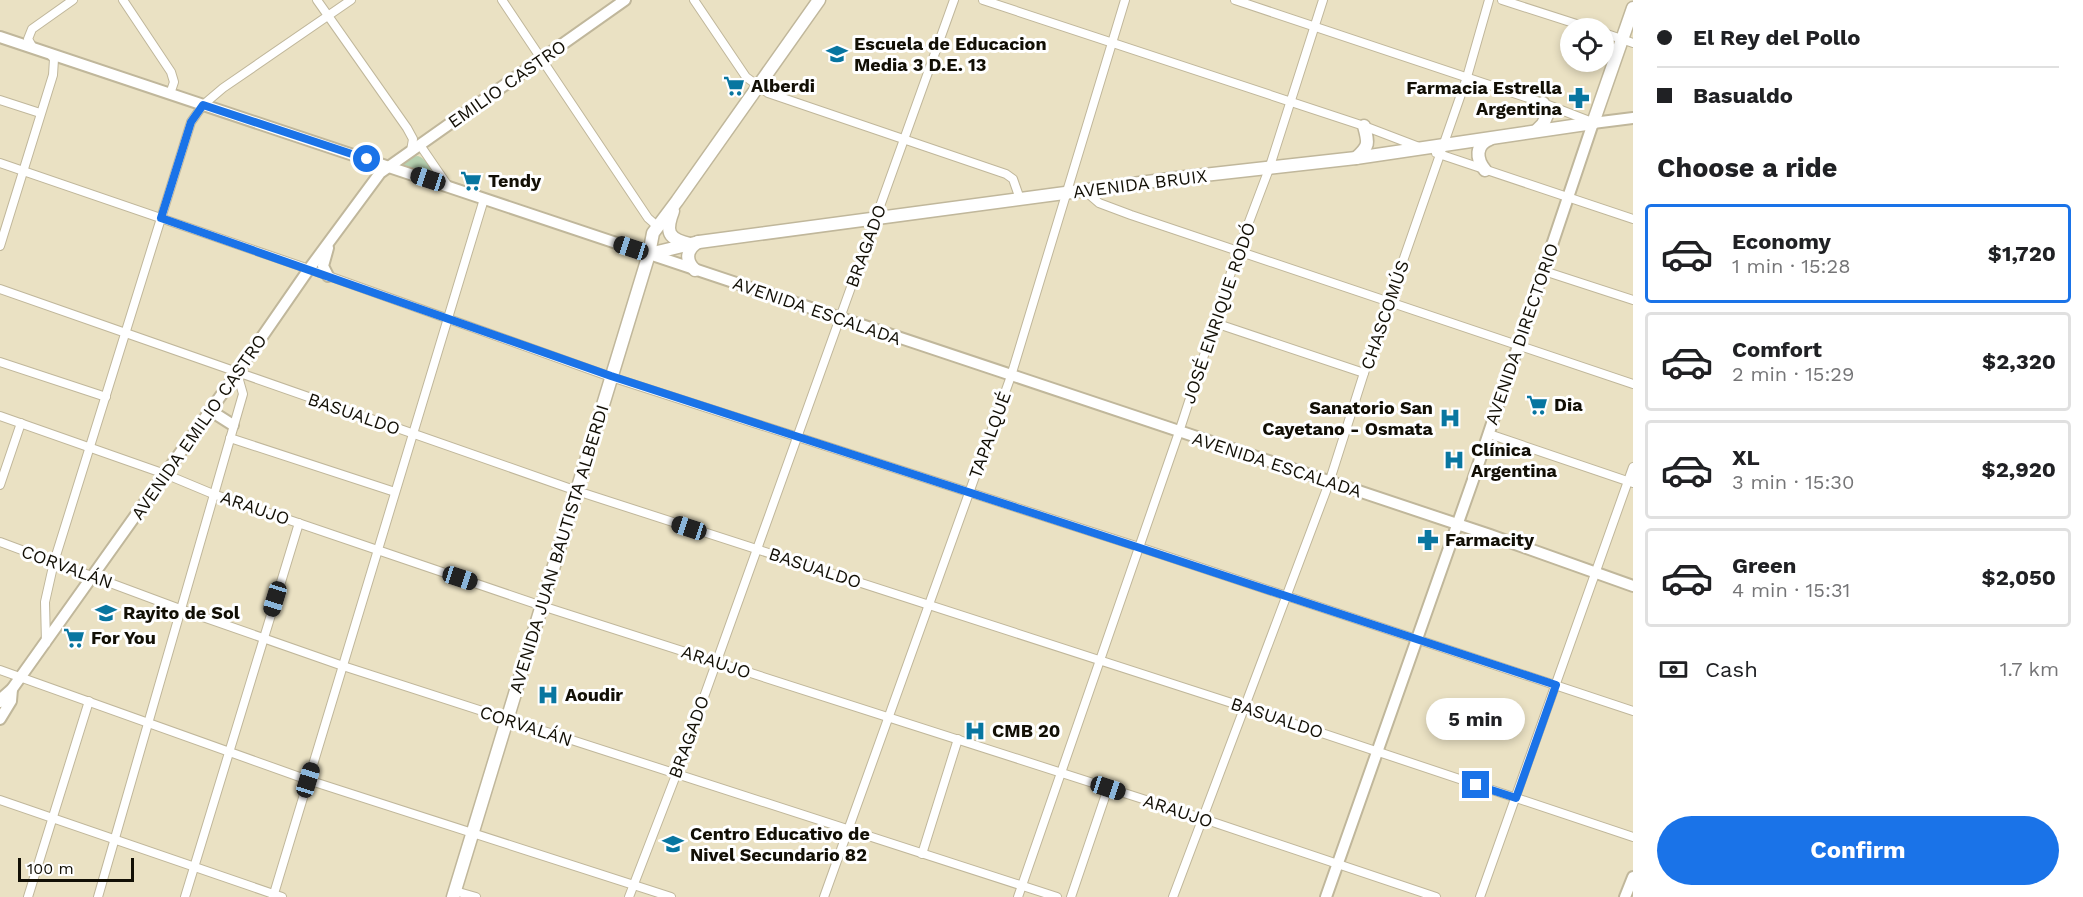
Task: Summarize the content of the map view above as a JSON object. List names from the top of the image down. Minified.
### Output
{"streets":{"main road":["AVENIDA BRUIX","AVENIDA DIRECTORIO","AVENIDA JUAN BAUTISTA ALBERDI"],"street":["EMILIO CASTRO","BRAGADO","AVENIDA ESCALADA","JOSÉ ENRIQUE RODÓ","CHASCOMÚS","BASUALDO","AVENIDA EMILIO CASTRO","TAPALQUÉ","ARAUJO","CORVALÁN"]},"crossings":[["EMILIO CASTRO","AVENIDA ESCALADA"],["EMILIO CASTRO","AVENIDA EMILIO CASTRO"],["AVENIDA BRUIX","BRAGADO"],["AVENIDA BRUIX","AVENIDA ESCALADA"],["AVENIDA BRUIX","JOSÉ ENRIQUE RODÓ"],["AVENIDA BRUIX","CHASCOMÚS"],["AVENIDA BRUIX","AVENIDA DIRECTORIO"],["AVENIDA BRUIX","TAPALQUÉ"],["AVENIDA BRUIX","AVENIDA JUAN BAUTISTA ALBERDI"],["BRAGADO","AVENIDA ESCALADA"],["BRAGADO","BASUALDO"],["BRAGADO","ARAUJO"],["BRAGADO","CORVALÁN"],["AVENIDA ESCALADA","JOSÉ ENRIQUE RODÓ"],["AVENIDA ESCALADA","CHASCOMÚS"],["AVENIDA ESCALADA","AVENIDA DIRECTORIO"],["AVENIDA ESCALADA","AVENIDA EMILIO CASTRO"],["AVENIDA ESCALADA","TAPALQUÉ"],["AVENIDA ESCALADA","AVENIDA JUAN BAUTISTA ALBERDI"],["JOSÉ ENRIQUE RODÓ","BASUALDO"],["JOSÉ ENRIQUE RODÓ","ARAUJO"],["JOSÉ ENRIQUE RODÓ","CORVALÁN"],["CHASCOMÚS","BASUALDO"],["CHASCOMÚS","ARAUJO"],["AVENIDA DIRECTORIO","BASUALDO"],["AVENIDA DIRECTORIO","ARAUJO"],["BASUALDO","AVENIDA EMILIO CASTRO"],["BASUALDO","TAPALQUÉ"],["BASUALDO","AVENIDA JUAN BAUTISTA ALBERDI"],["AVENIDA EMILIO CASTRO","ARAUJO"],["AVENIDA EMILIO CASTRO","CORVALÁN"],["TAPALQUÉ","ARAUJO"],["TAPALQUÉ","CORVALÁN"],["ARAUJO","AVENIDA JUAN BAUTISTA ALBERDI"],["AVENIDA JUAN BAUTISTA ALBERDI","CORVALÁN"]],"places":{"school or university":["Escuela de Educacion Media 3 D.E. 13","Rayito de Sol","Centro Educativo de Nivel Secundario 82"],"supermarket":["Alberdi","Tendy","Dia","For You"],"pharmacy":["Farmacia Estrella Argentina","Farmacity"],"hospital":["Sanatorio San Cayetano - Osmata","Clínica Argentina","Aoudir","CMB 20"]},"scale_bar":"100 m","page":{"banner":["El Rey del Pollo","Basualdo"],"heading":"Choose a ride","list":[{"name":"Economy","note":"1 min · 15:28","value":"$1,720"},{"name":"Comfort","note":"2 min · 15:29","value":"$2,320"},{"name":"XL","note":"3 min · 15:30","value":"$2,920"},{"name":"Green","note":"4 min · 15:31","value":"$2,050"}],"pay":["Cash","1.7 km"],"bubble":"5 min","buttons":"Confirm","scale":"100 m"}}
